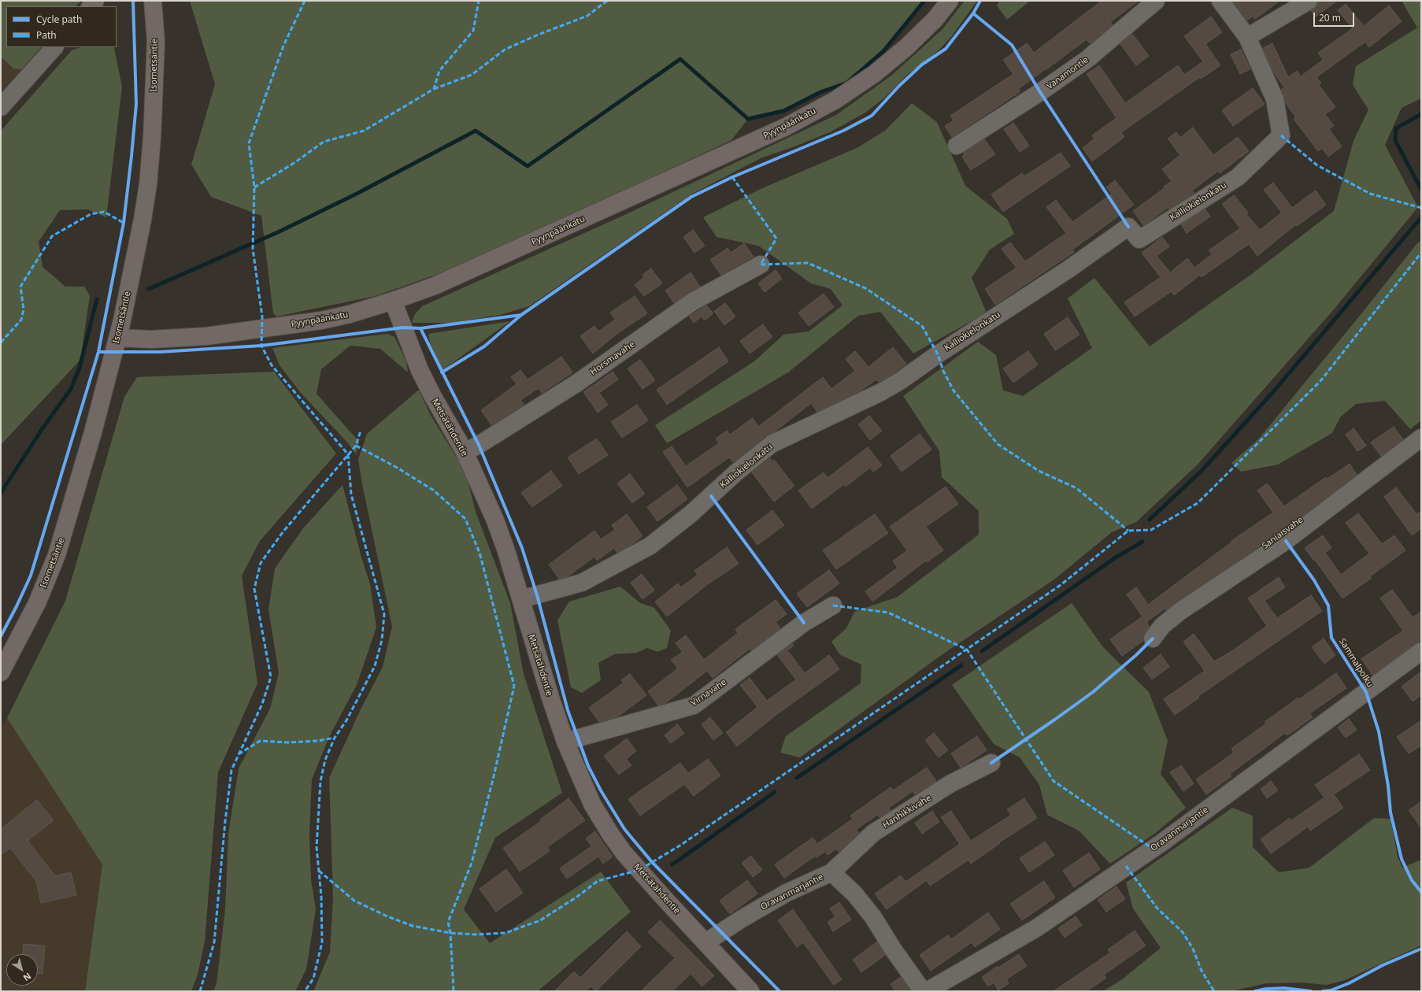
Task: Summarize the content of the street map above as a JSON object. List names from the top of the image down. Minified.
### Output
{"streets":{"main road":["Isometsäntie","Pyynpäänkatu","Metsätähdentie"],"street":["Vanamontie","Kalliokielonkatu","Horsmavahe","Saniaisvahe","Virnavahe","Hanhikkivahe","Oravanmarjantie"],"cycle path":["Sammalpolku"]},"crossings":[["Isometsäntie","Pyynpäänkatu"],["Pyynpäänkatu","Metsätähdentie"],["Kalliokielonkatu","Metsätähdentie"],["Horsmavahe","Metsätähdentie"],["Metsätähdentie","Virnavahe"],["Metsätähdentie","Oravanmarjantie"],["Hanhikkivahe","Oravanmarjantie"]],"legend":["Cycle path","Path"],"scale_bar":"20 m","north":"bottom right"}
